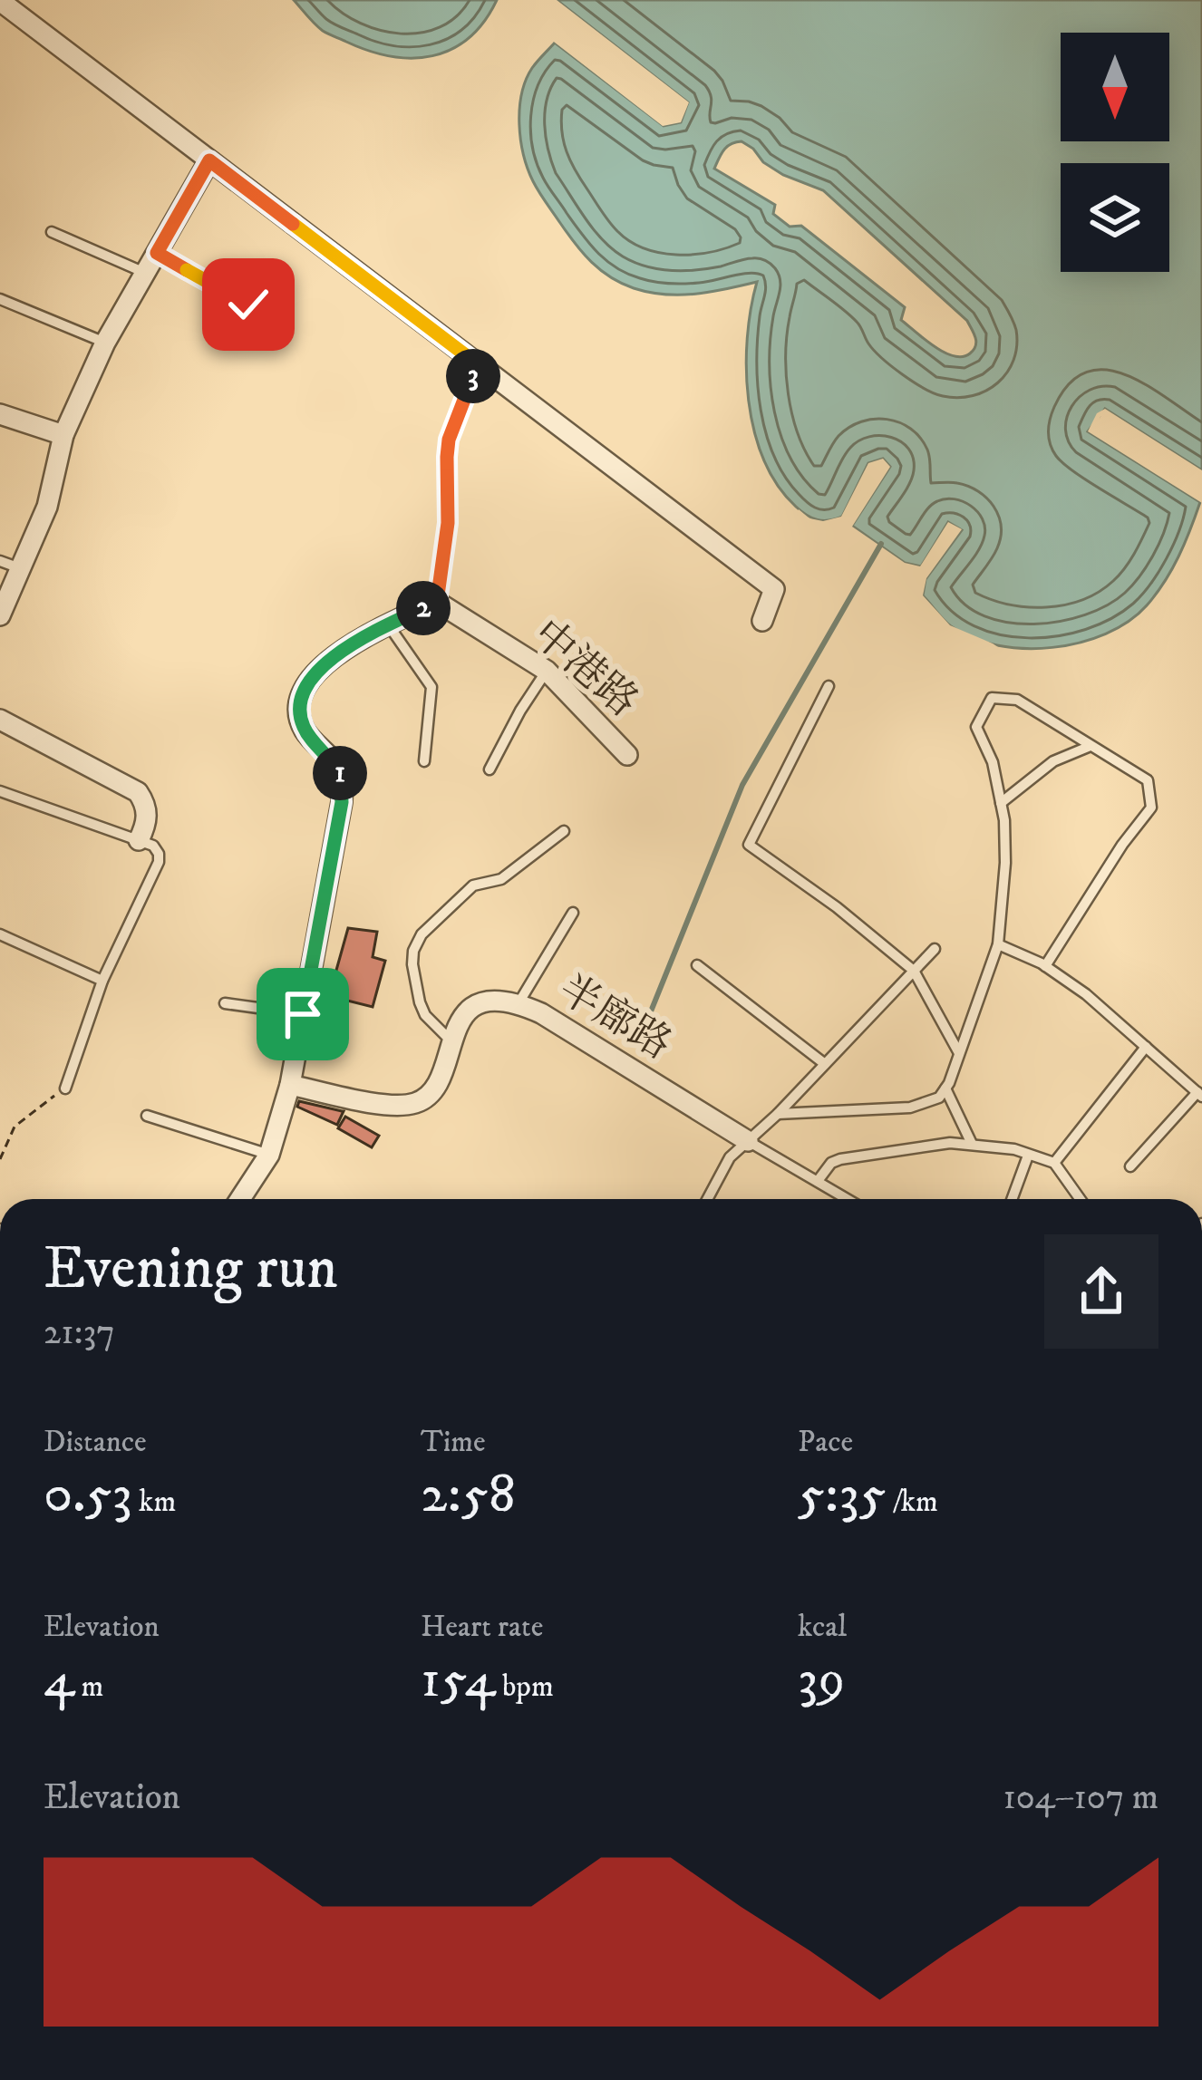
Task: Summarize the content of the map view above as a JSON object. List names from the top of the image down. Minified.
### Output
{"streets":{"street":["中港路","半廍路"]},"north":"bottom","page":{"pins":["3","2","1"],"heading":["Evening run","21:37"],"stats":[["Distance","0.53 km"],["Time","2:58"],["Pace","5:35 /km"],["Elevation","4 m"],["Heart rate","154 bpm"],["kcal","39"]],"chart":["Elevation","104–107 m"]}}
